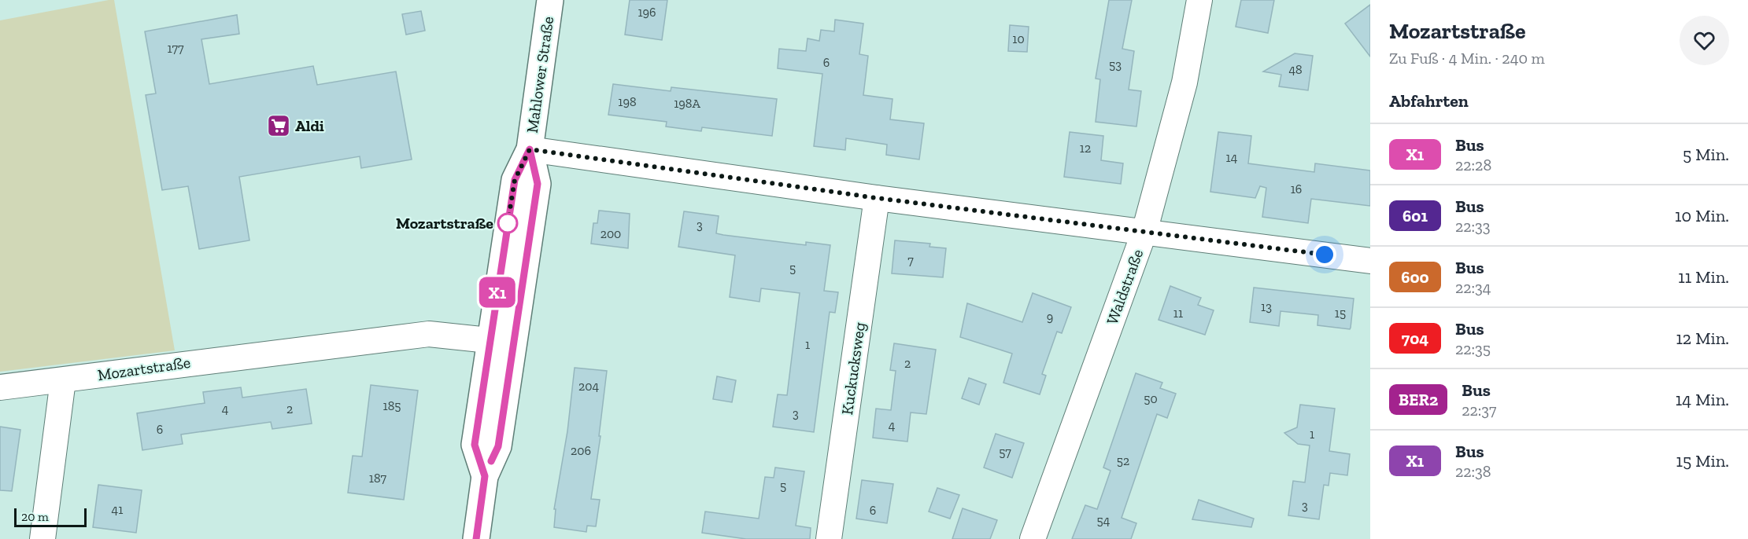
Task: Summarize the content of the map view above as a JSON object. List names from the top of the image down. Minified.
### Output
{"streets":{"main road":["Mahlower Straße"],"street":["Waldstraße","Mozartstraße","Kuckucksweg"]},"crossings":[["Mahlower Straße","Mozartstraße"]],"places":{"supermarket":["Aldi"],"other":["Mozartstraße"]},"lines":["bus line X1"],"house_numbers":["196","10","177","6","53","48","198","198A","12","14","16","3","200","7","5","13","11","15","9","1","2","204","50","185","4","2","3","4","6","1","206","57","52","187","5","3","41","6","54"],"scale_bar":"20 m","page":{"on_map":"X1","heading":[["Mozartstraße","Zu Fuß · 4 Min. · 240 m"],"Abfahrten"],"list":[{"mark":"X1","name":"Bus","note":"22:28","value":"5 Min."},{"mark":"601","name":"Bus","note":"22:33","value":"10 Min."},{"mark":"600","name":"Bus","note":"22:34","value":"11 Min."},{"mark":"704","name":"Bus","note":"22:35","value":"12 Min."},{"mark":"BER2","name":"Bus","note":"22:37","value":"14 Min."},{"mark":"X1","name":"Bus","note":"22:38","value":"15 Min."}],"scale":"20 m"}}
